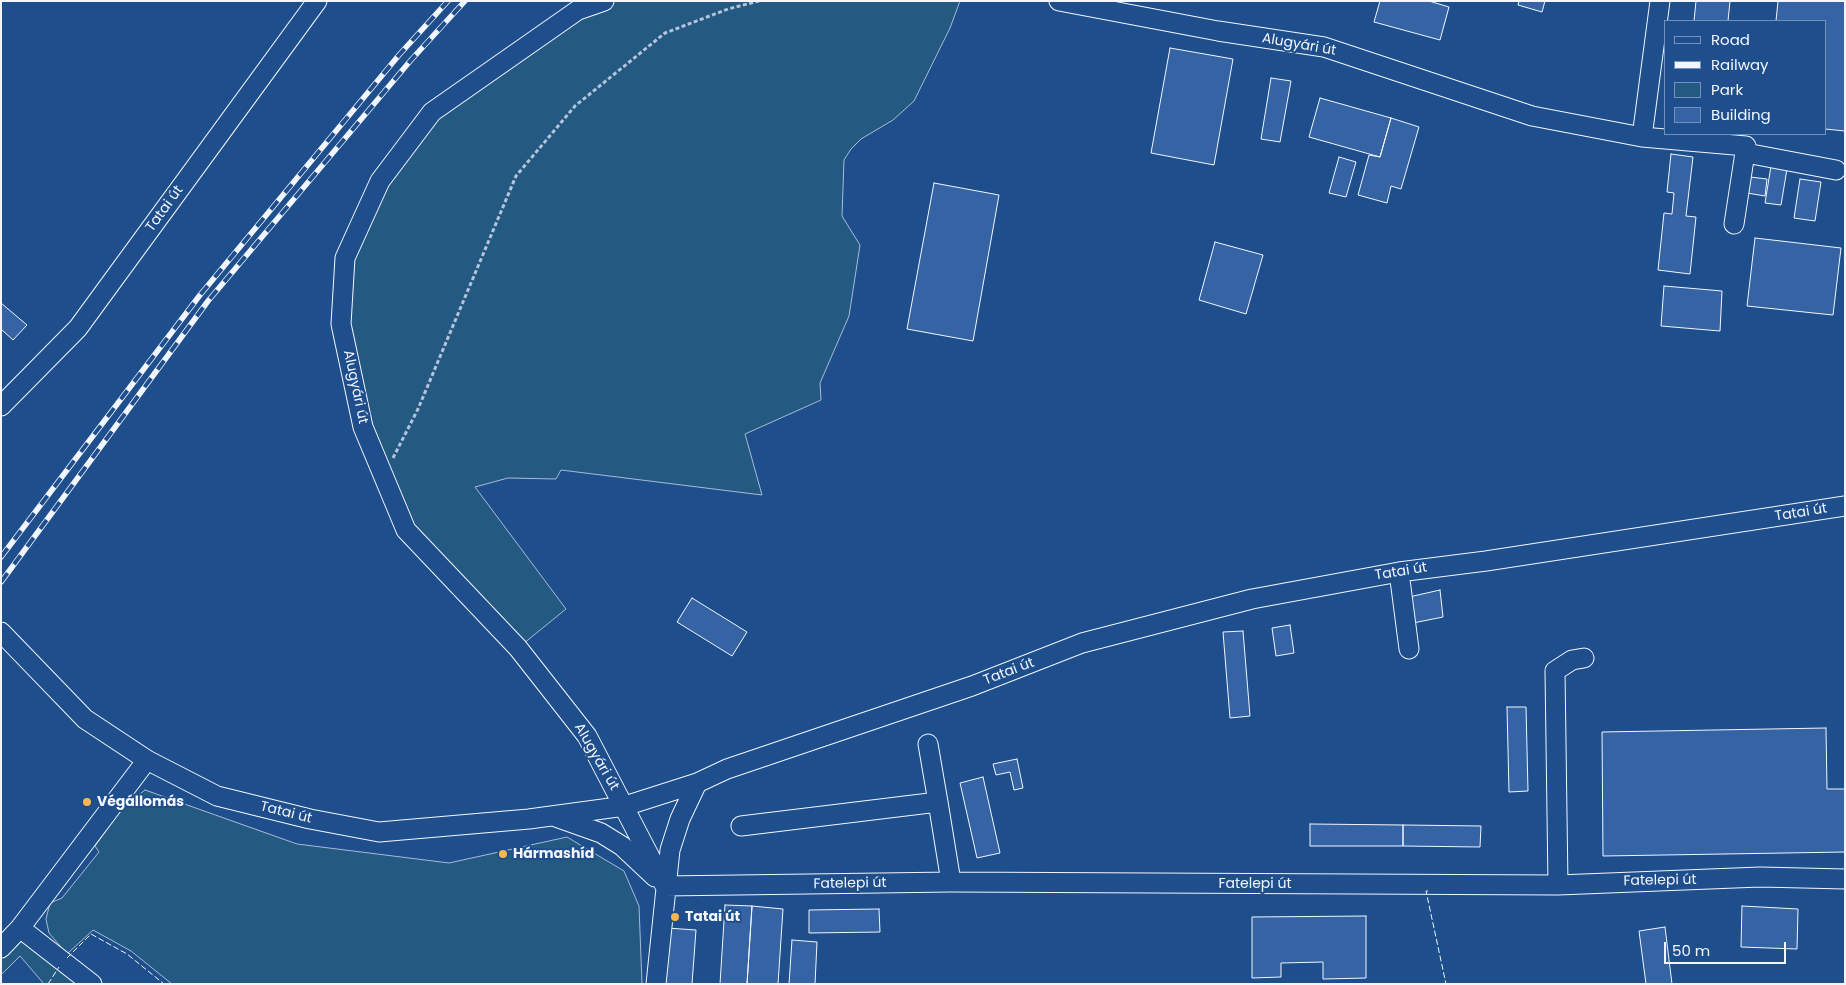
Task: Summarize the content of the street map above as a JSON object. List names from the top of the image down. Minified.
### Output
{"streets":{"street":["Alugyári út","Tatai út","Fatelepi út"]},"crossings":[["Alugyári út","Tatai út"],["Alugyári út","Fatelepi út"]],"places":["Végállomás","Hármashíd","Tatai út"],"legend":["Road","Railway","Park","Building"],"scale_bar":"50 m"}
